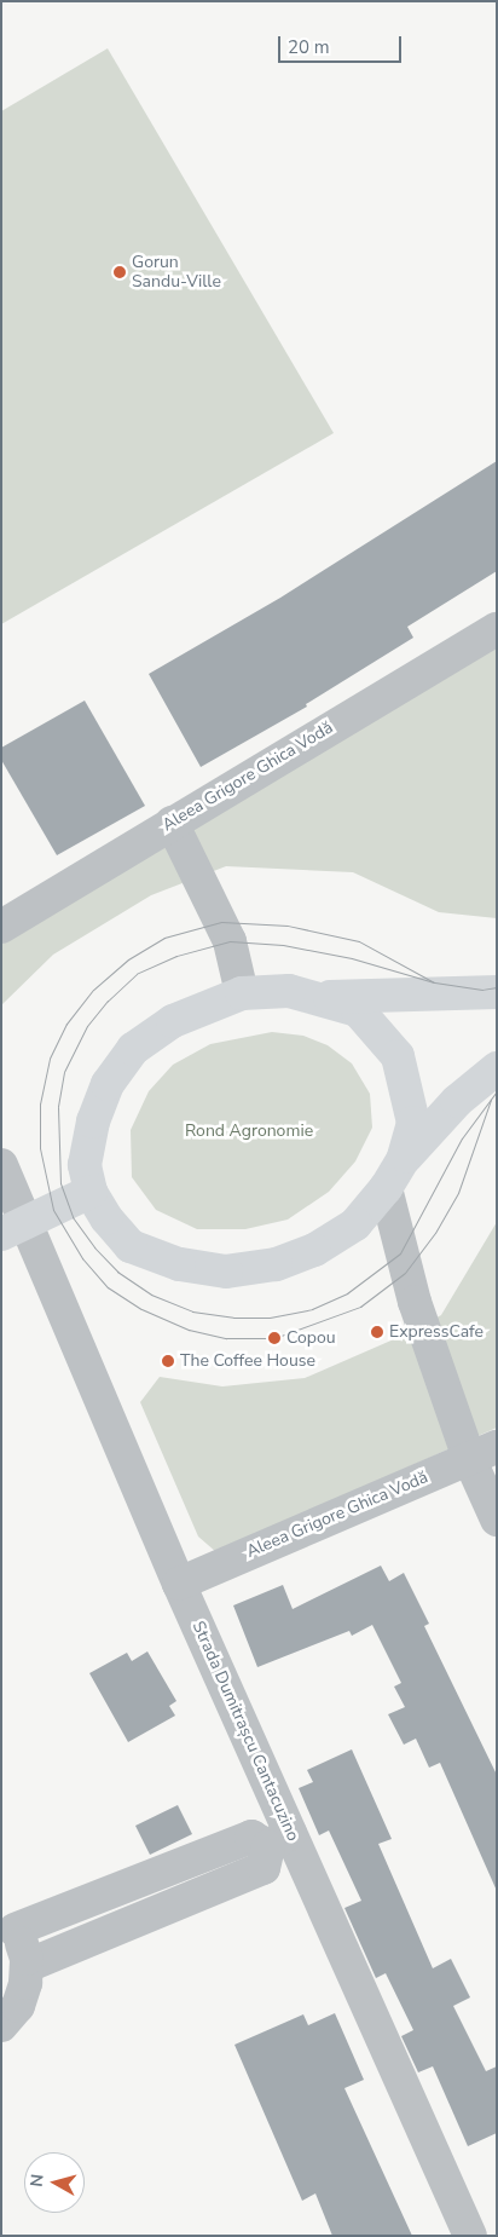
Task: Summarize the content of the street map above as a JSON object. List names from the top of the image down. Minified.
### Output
{"streets":{"street":["Aleea Grigore Ghica Vodă","Strada Dumitrașcu Cantacuzino"]},"crossings":[["Aleea Grigore Ghica Vodă","Strada Dumitrașcu Cantacuzino"]],"parks":["Rond Agronomie"],"places":["Gorun Sandu-Ville","ExpressCafe","Copou","The Coffee House"],"scale_bar":"20 m","north":"left"}
